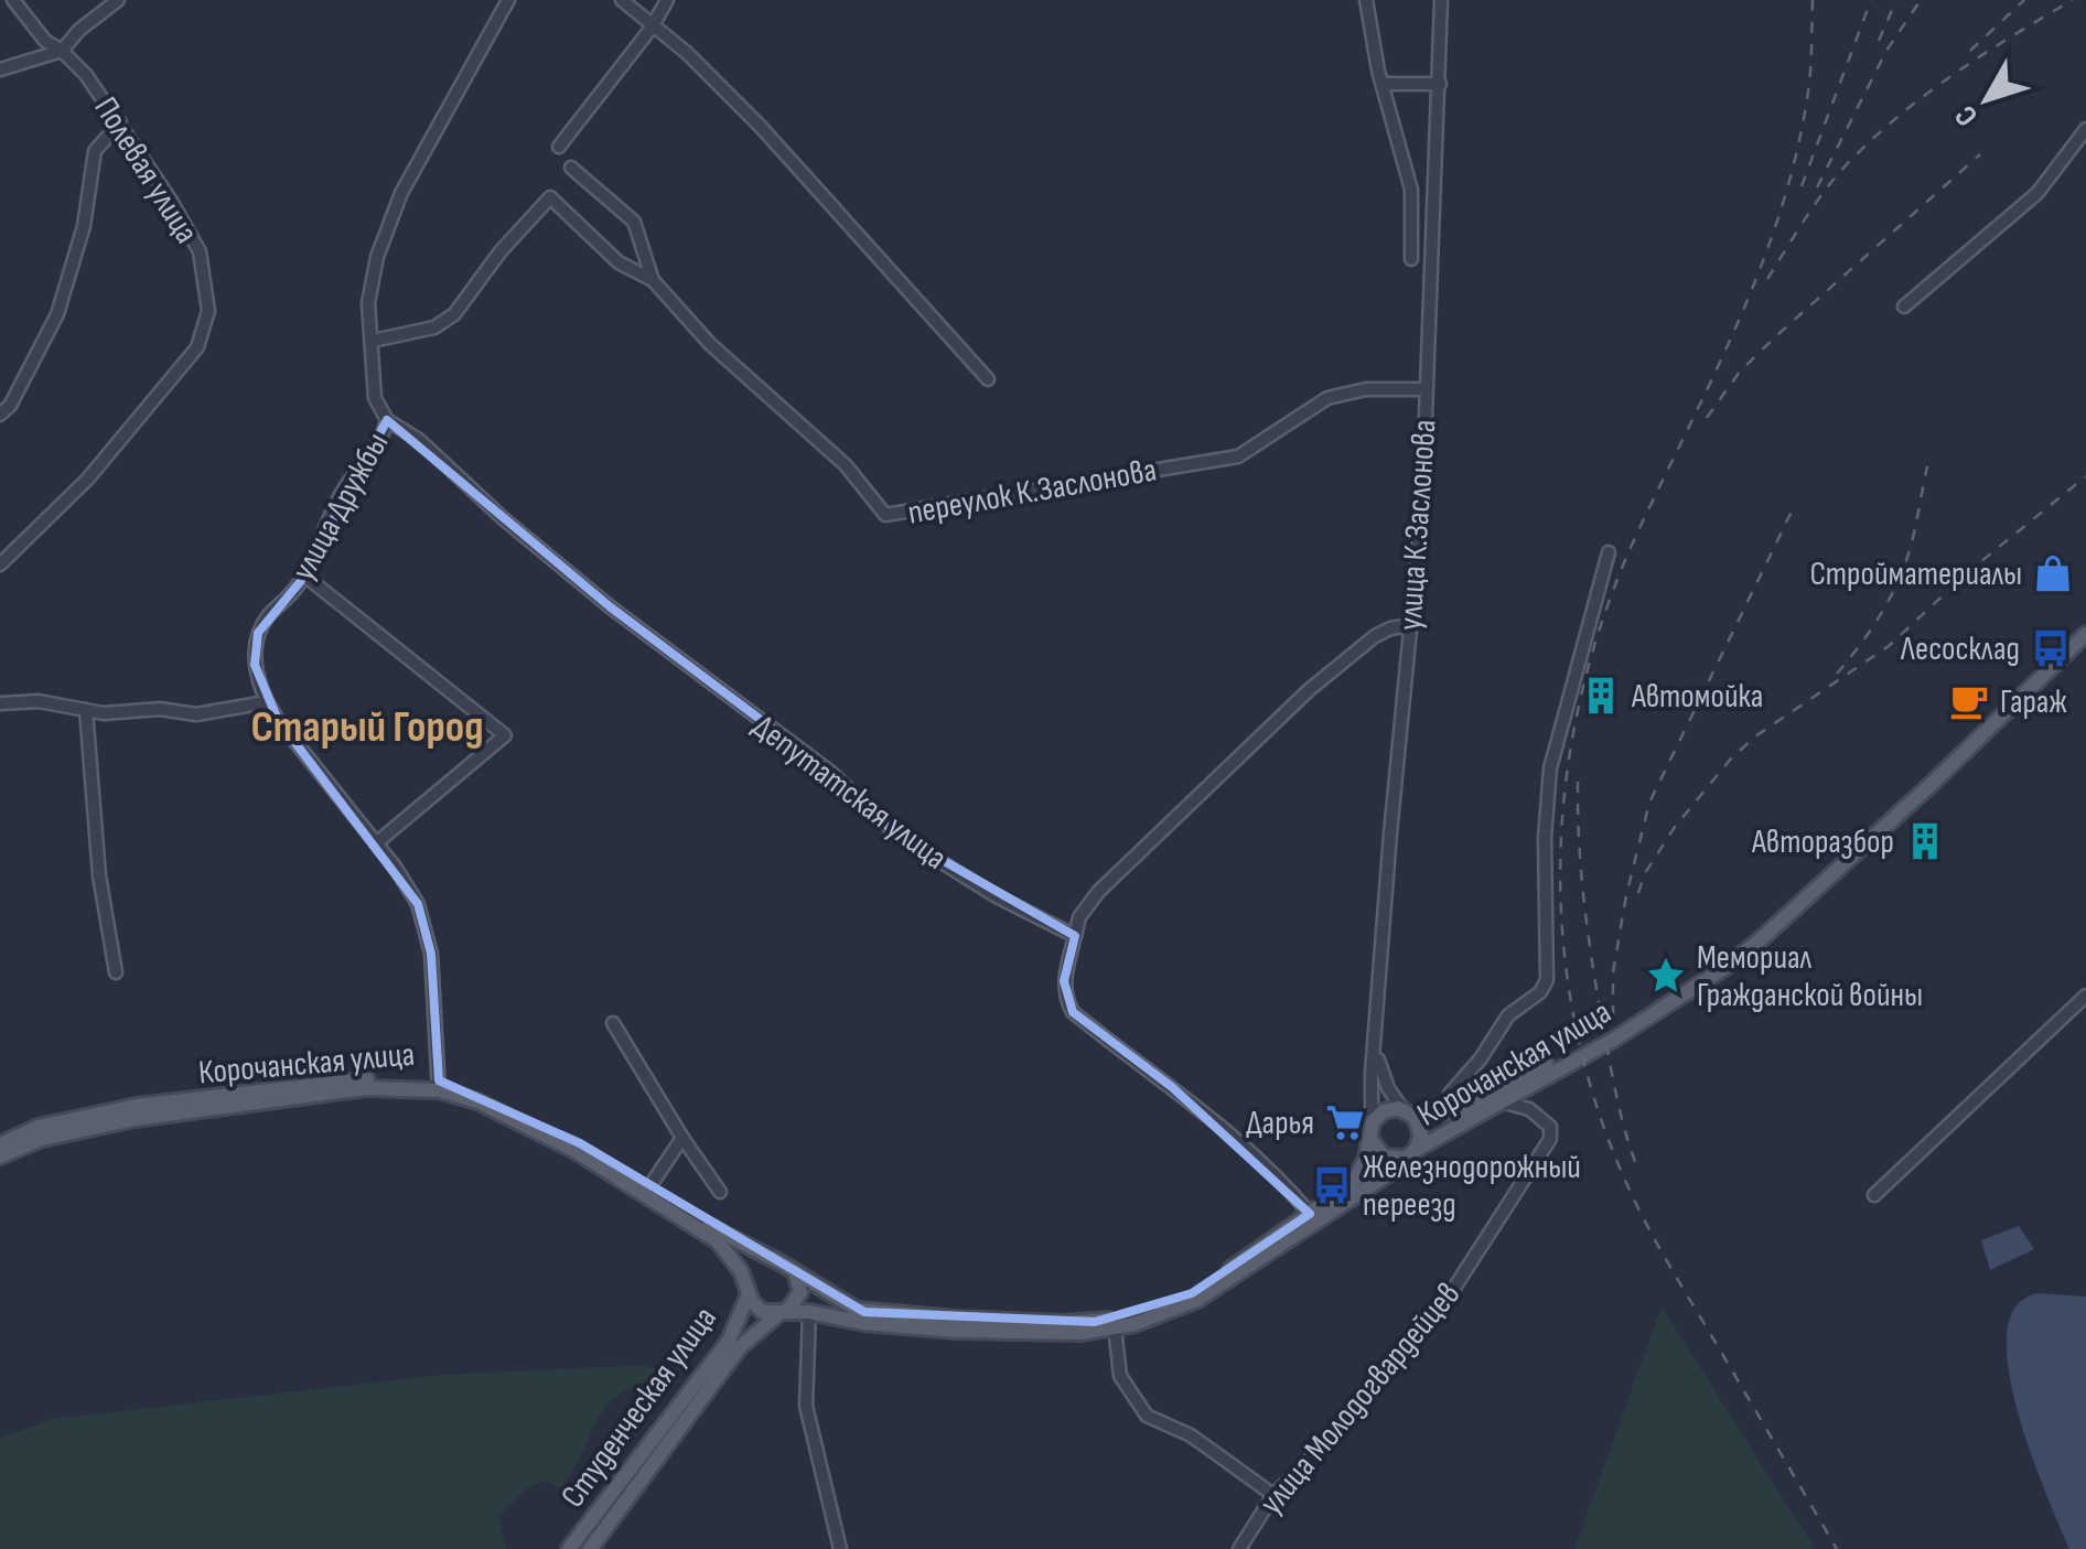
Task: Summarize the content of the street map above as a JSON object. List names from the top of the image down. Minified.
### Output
{"streets":{"main road":["Корочанская улица","Студенческая улица"],"street":["Полевая улица","переулок К.Заслонова","улица Дружбы","улица К.Заслонова","Депутатская улица","улица Молодогвардейцев"]},"crossings":[["переулок К.Заслонова","улица Дружбы"],["переулок К.Заслонова","улица К.Заслонова"],["улица Дружбы","Депутатская улица"],["улица К.Заслонова","Корочанская улица"],["Корочанская улица","улица Молодогвардейцев"],["Корочанская улица","Студенческая улица"]],"districts":["Старый Город"],"places":{"shop":["Стройматериалы"],"bus stop":["Лесосклад","Железнодорожный переезд"],"building":["Автомойка","Авторазбор"],"cafe":["Гараж"],"place":["Мемориал Гражданской войны"],"supermarket":["Дарья"]},"north":"bottom left"}
